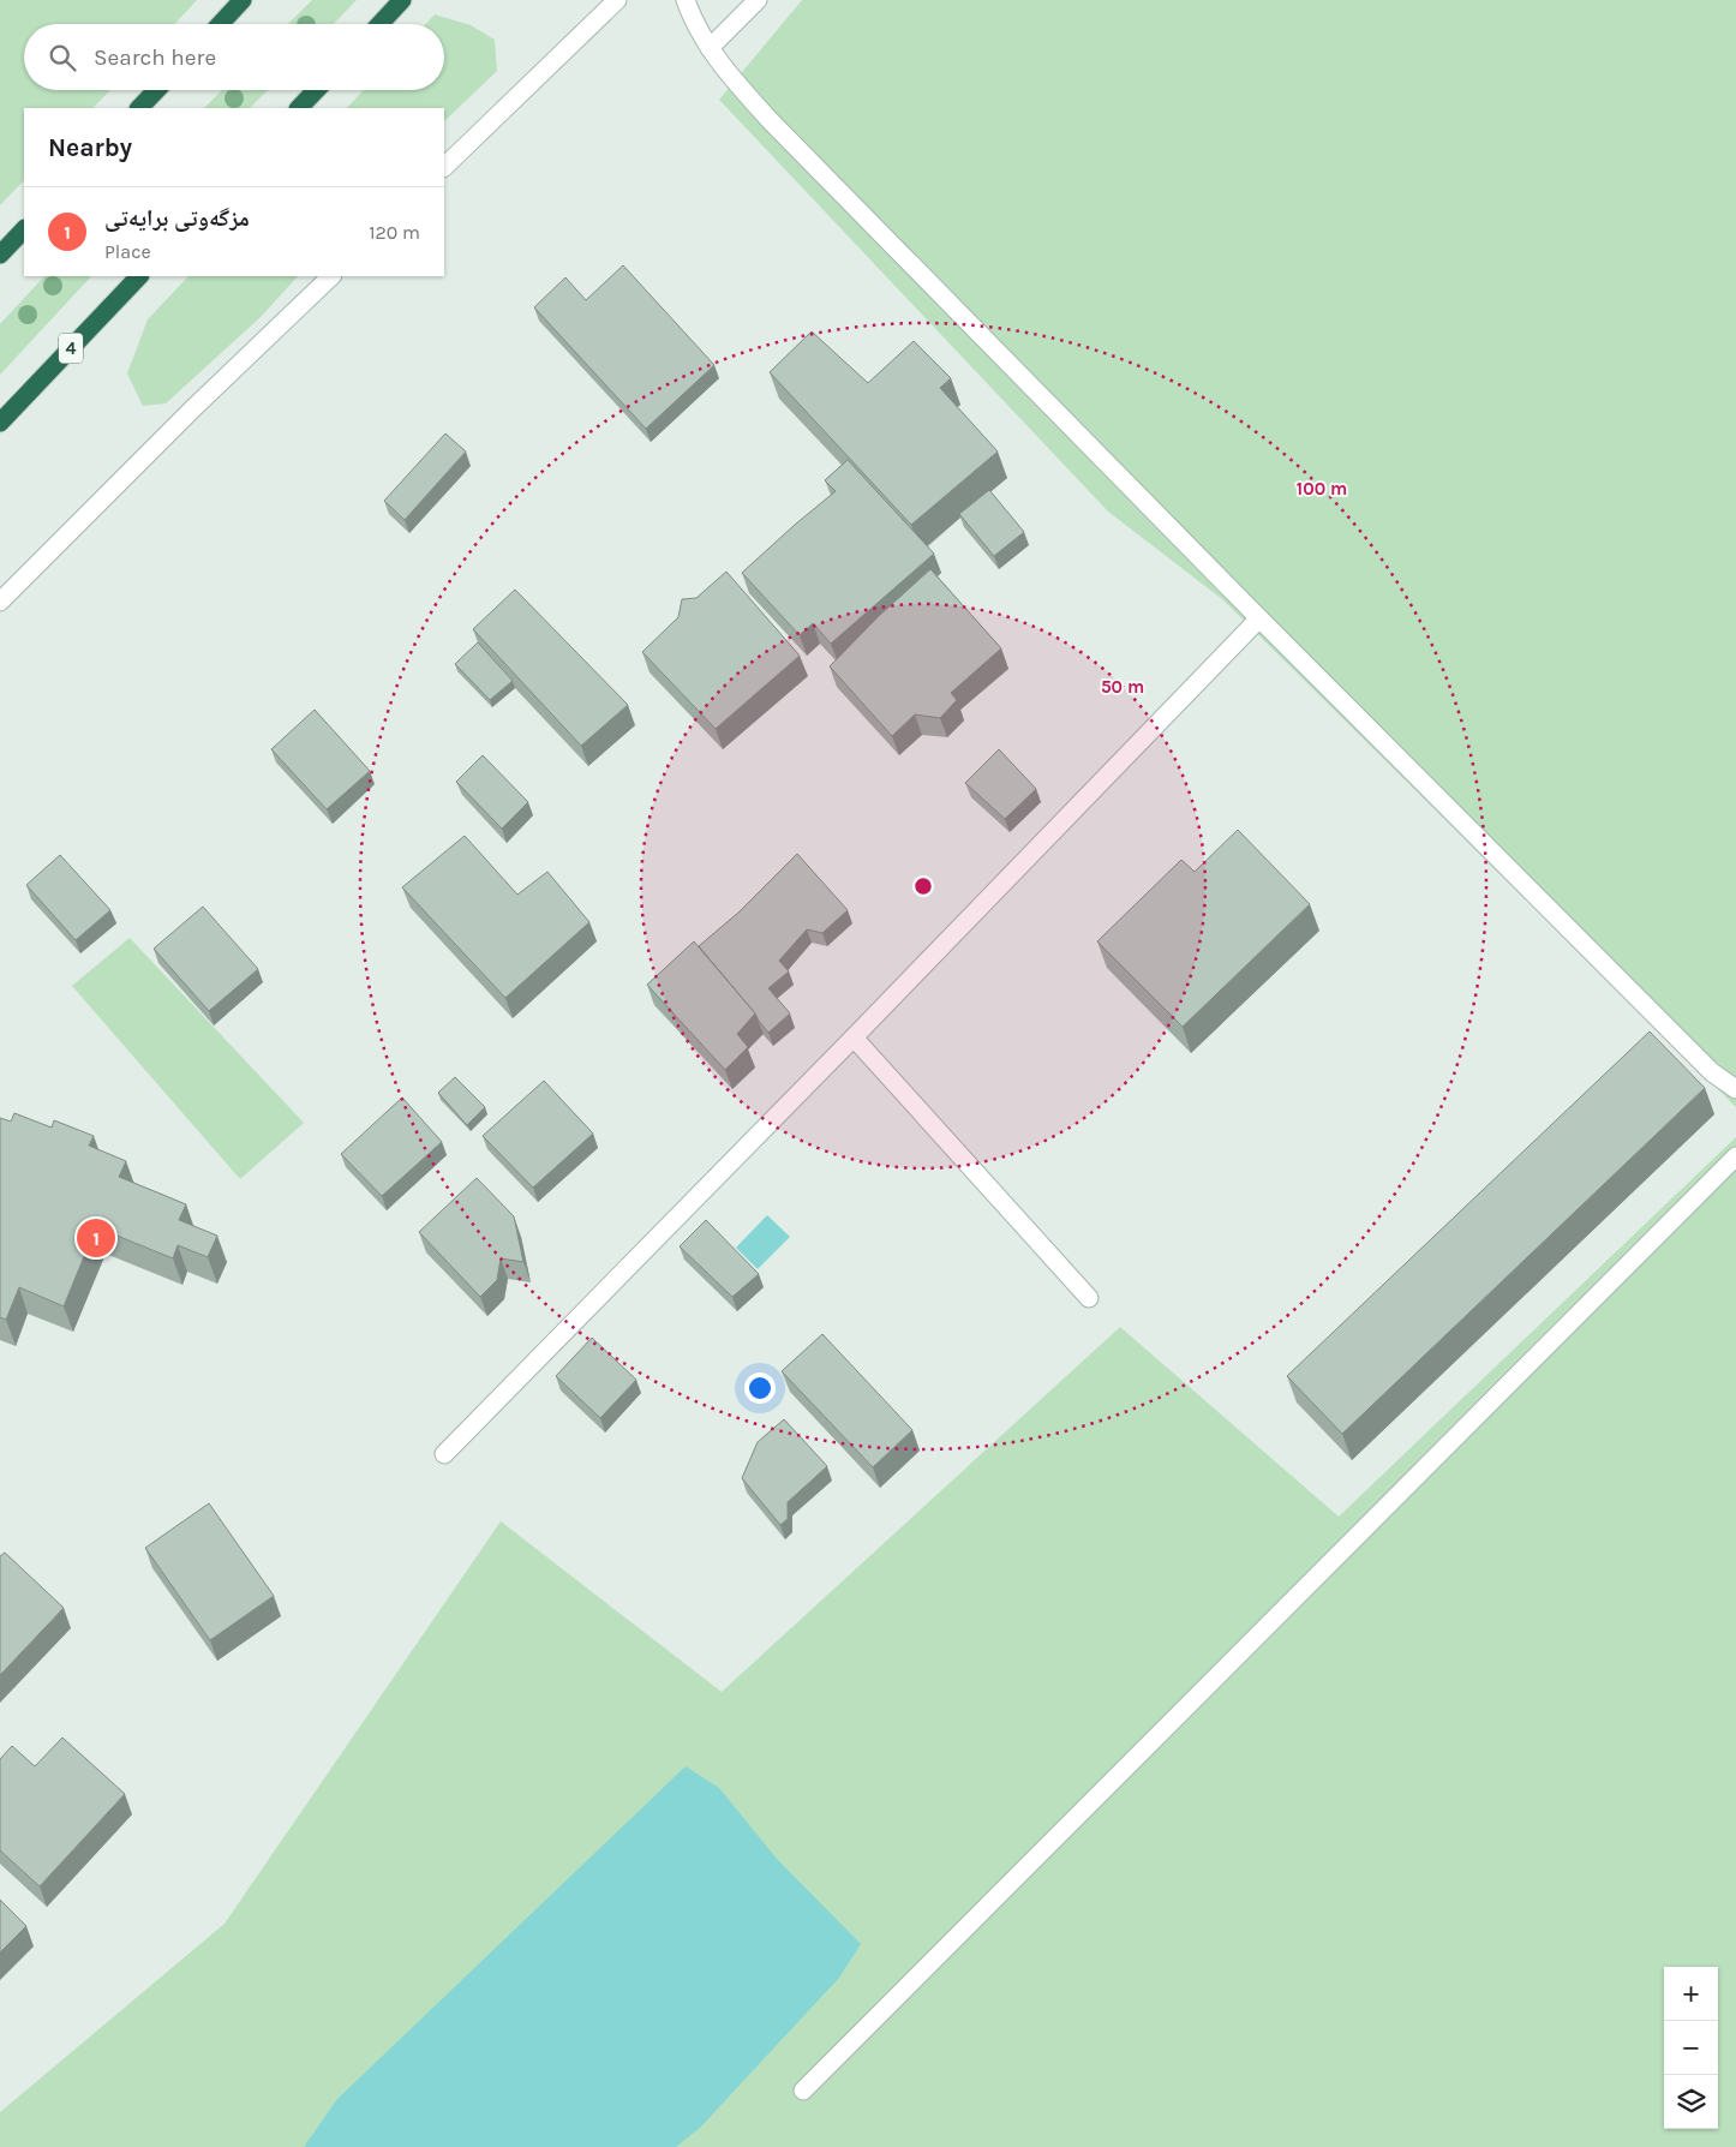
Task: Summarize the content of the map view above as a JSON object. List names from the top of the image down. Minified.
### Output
{"streets":{"highway":["4"]},"page":{"search":"Search here","heading":"Nearby","list":[{"mark":"1","name":"مزگەوتی برایەتی","note":"Place","value":"120 m"}],"pins":"1","map_buttons":["+","−"]},"rings":["100 m","50 m"]}
